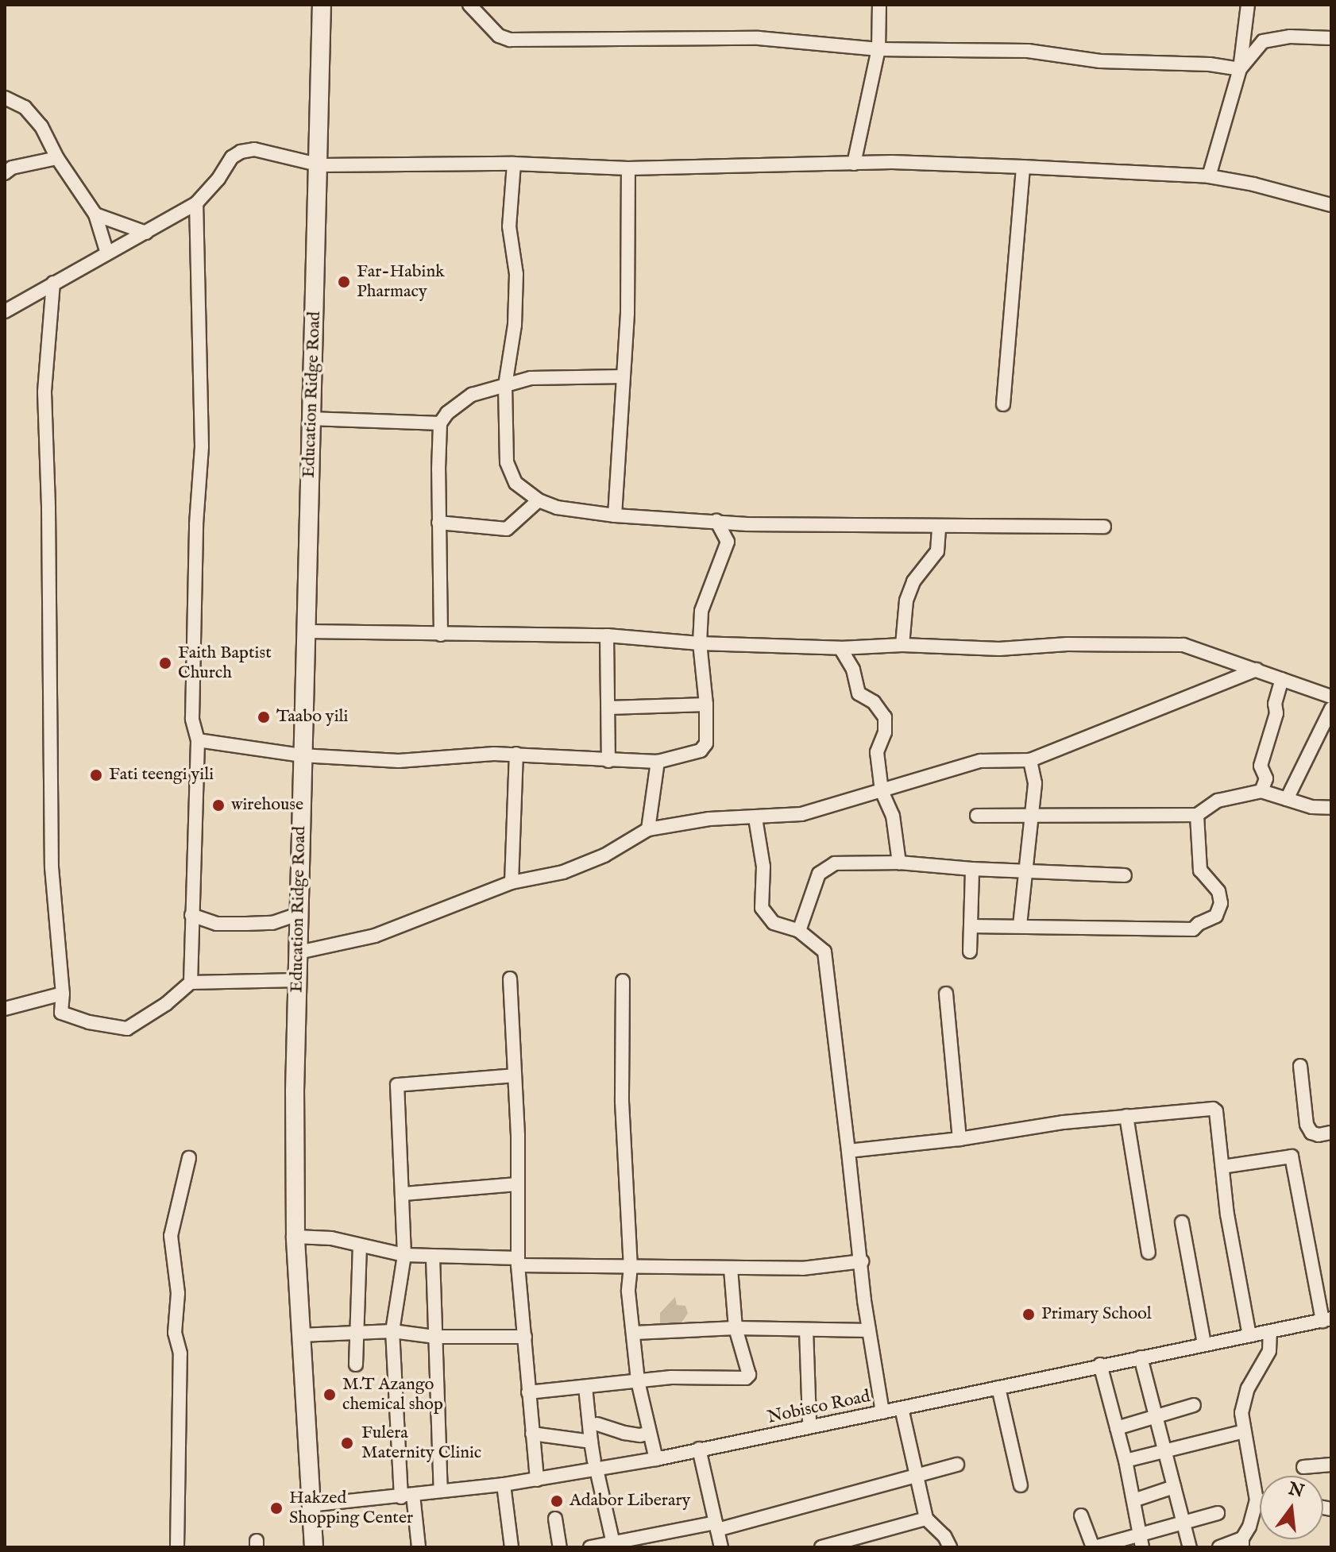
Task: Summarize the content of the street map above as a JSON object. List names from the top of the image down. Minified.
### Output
{"streets":{"main road":["Education Ridge Road"],"street":["Nobisco Road"]},"crossings":[["Education Ridge Road","Nobisco Road"]],"places":["Far-Habink Pharmacy","Faith Baptist Church","Taabo yili","Fati teengi yili","wirehouse","Primary School","M.T Azango chemical shop","Fulera Maternity Clinic","Adabor Liberary","Hakzed Shopping Center"],"north":"top"}
